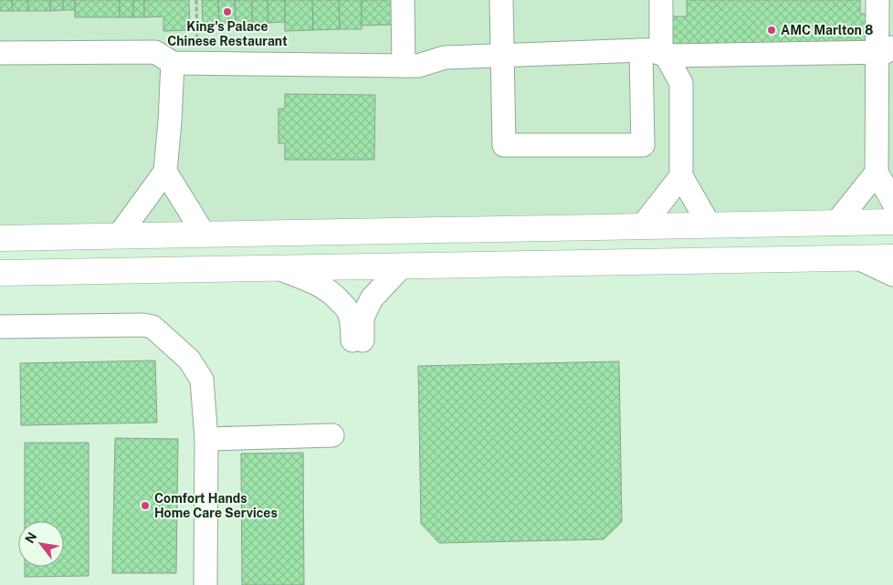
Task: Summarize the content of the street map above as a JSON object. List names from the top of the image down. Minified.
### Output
{"places":["King's Palace Chinese Restaurant","AMC Marlton 8","Comfort Hands Home Care Services"],"north":"top left"}
